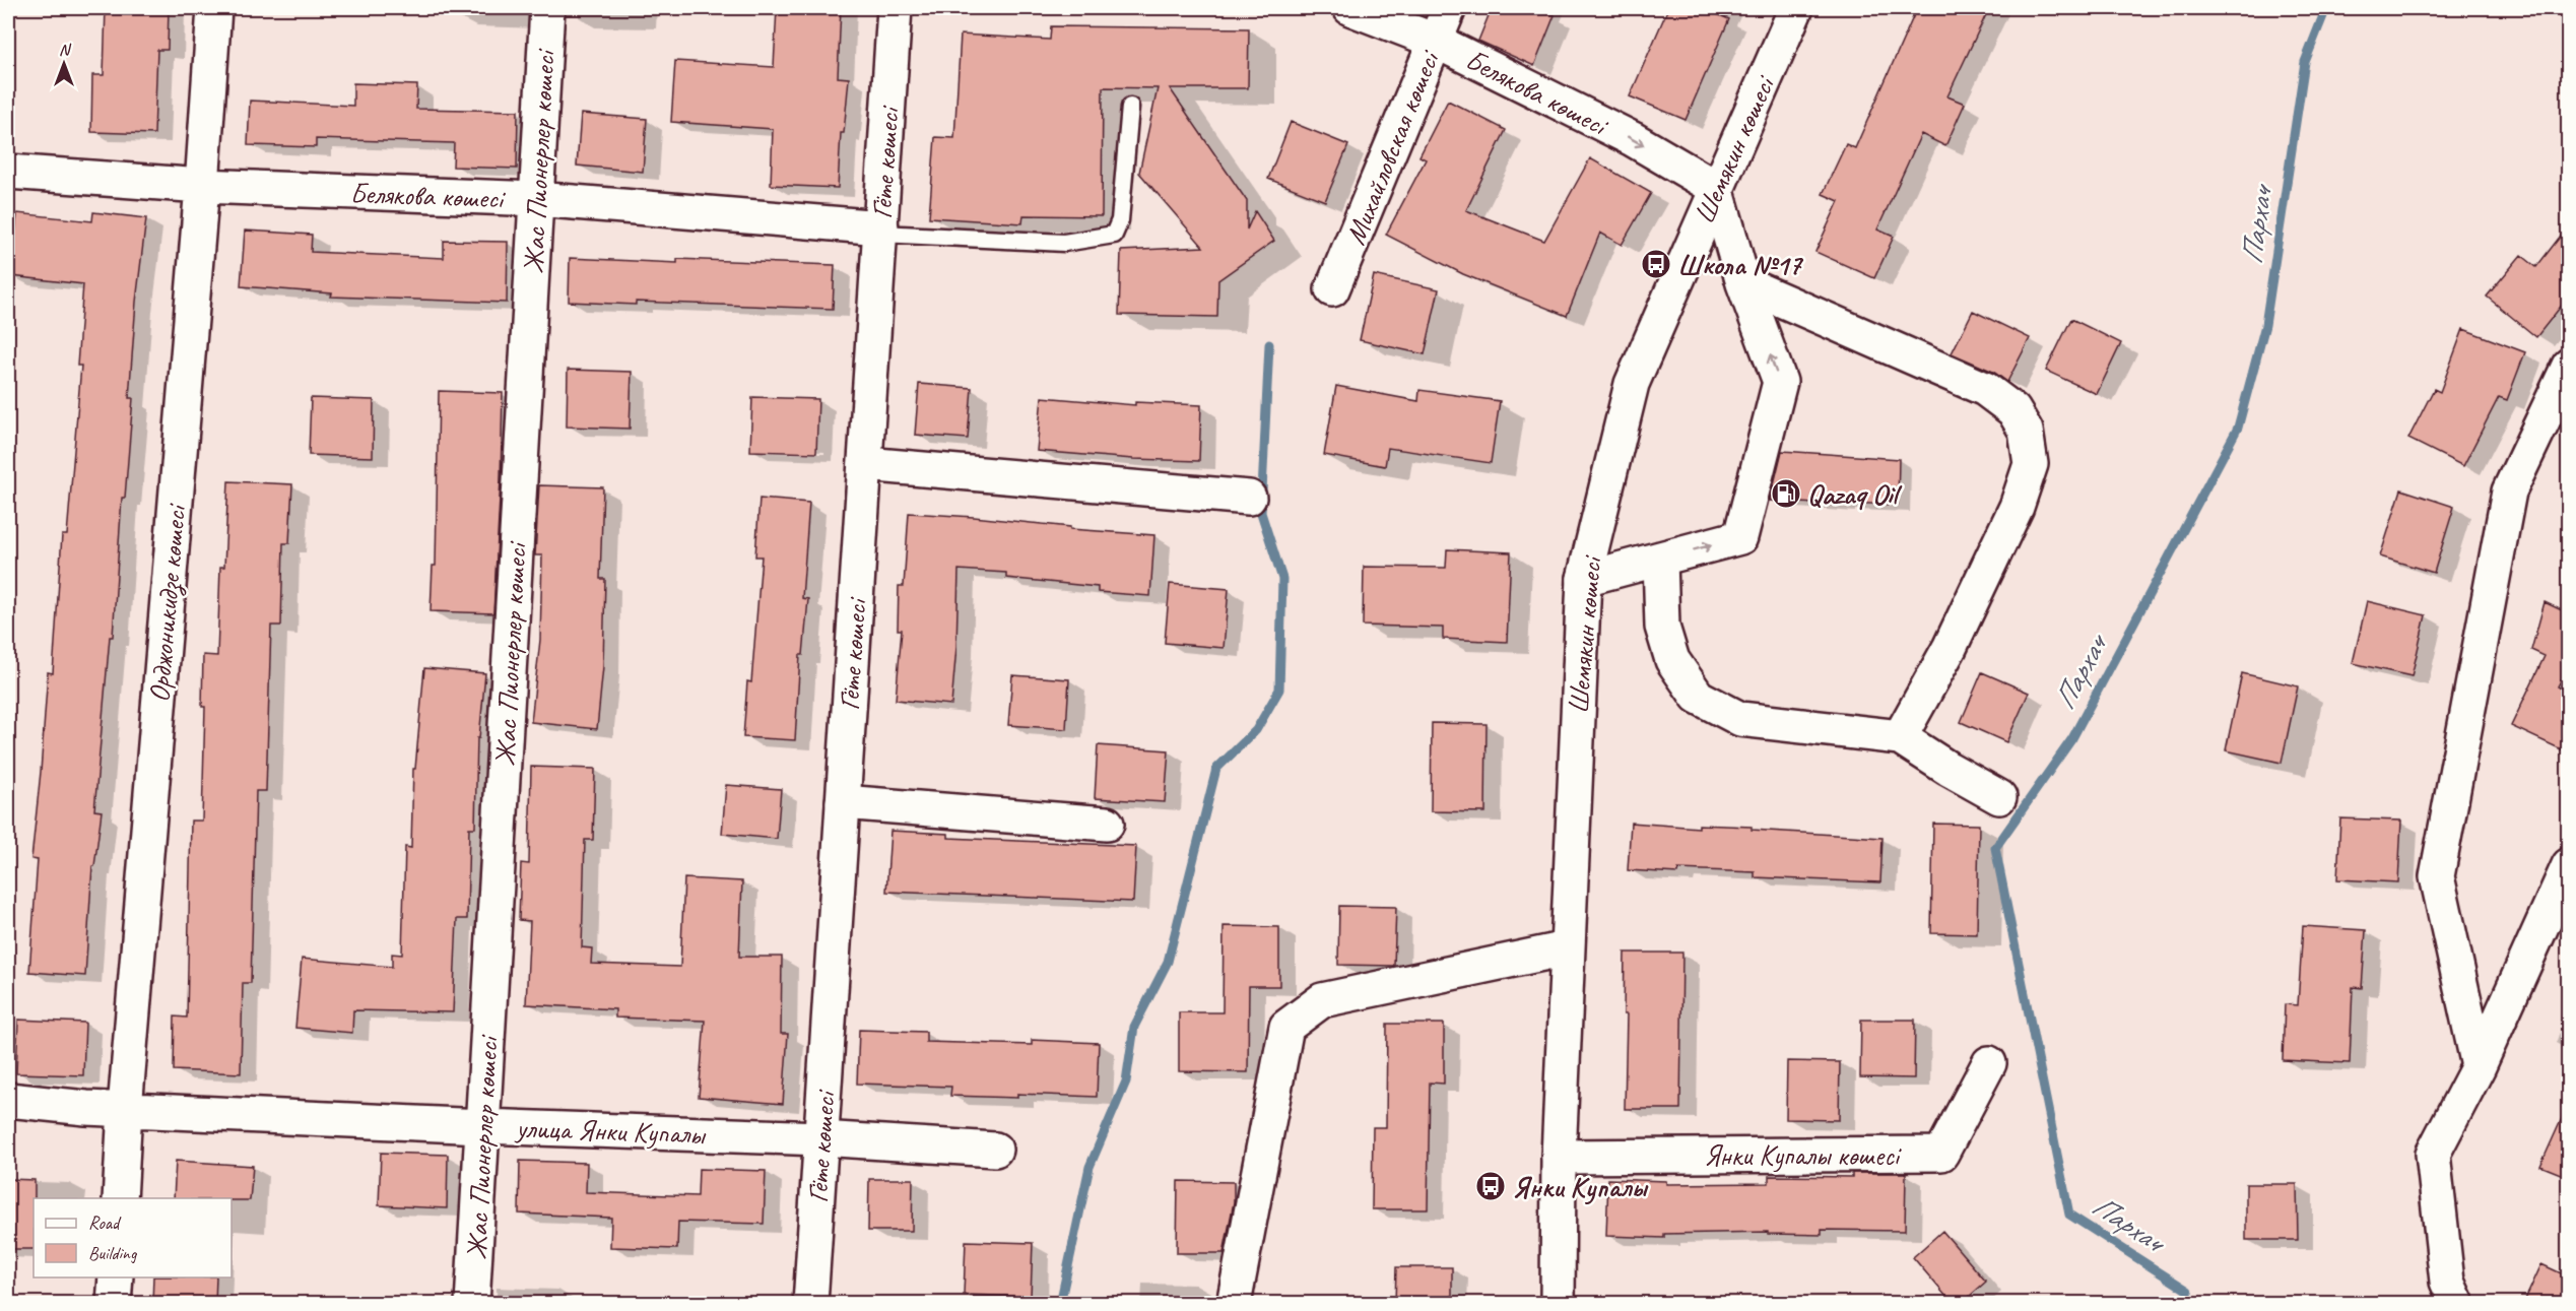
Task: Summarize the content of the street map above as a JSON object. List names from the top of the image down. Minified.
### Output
{"streets":{"street":["Белякова көшесі","Михайловская көшесі","Шемякин көшесі","Жас Пионерлер көшесі","Гёте көшесі","Орджоникидзе көшесі","улица Янки Купалы","Янки Купалы көшесі"]},"crossings":[["Белякова көшесі","Михайловская көшесі"],["Белякова көшесі","Шемякин көшесі"],["Белякова көшесі","Жас Пионерлер көшесі"],["Белякова көшесі","Гёте көшесі"],["Белякова көшесі","Орджоникидзе көшесі"],["Шемякин көшесі","Янки Купалы көшесі"],["Жас Пионерлер көшесі","улица Янки Купалы"],["Гёте көшесі","улица Янки Купалы"],["Орджоникидзе көшесі","улица Янки Купалы"]],"water":["Пархач"],"places":{"bus stop":["Школа №17","Янки Купалы"],"fuel station":["Qazaq Oil"]},"legend":["Road","Building"],"north":"top"}
